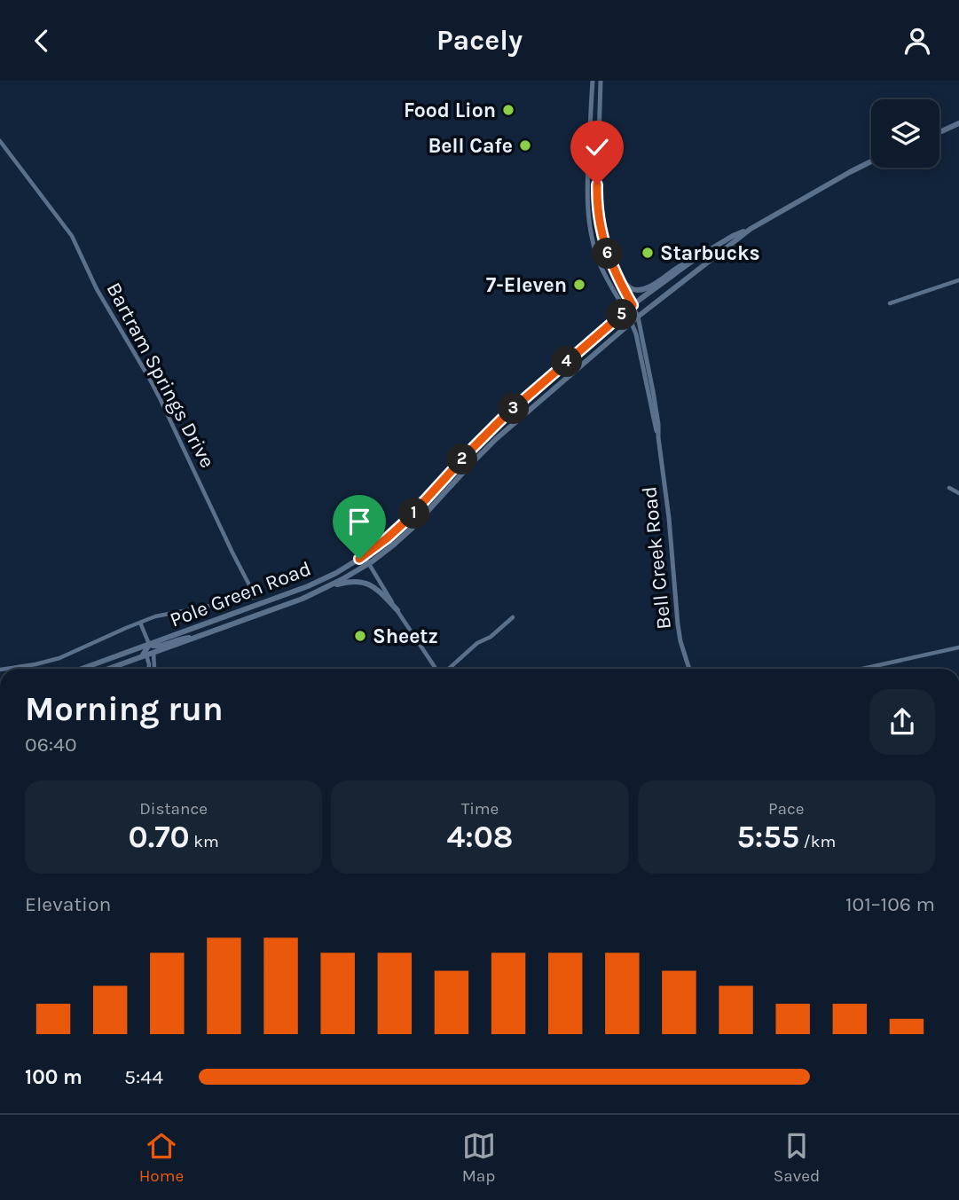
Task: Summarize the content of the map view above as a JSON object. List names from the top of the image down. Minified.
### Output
{"streets":{"main road":["Pole Green Road"],"street":["Bartram Springs Drive","Bell Creek Road"]},"crossings":[["Bell Creek Road","Pole Green Road"]],"places":["Food Lion","Bell Cafe","Starbucks","7-Eleven","Sheetz"],"page":{"header":"Pacely","pins":["6","5","4","3","2","1"],"heading":["Morning run","06:40"],"stats":[["Distance","0.70 km"],["Time","4:08"],["Pace","5:55 /km"]],"chart":["Elevation","101–106 m"],"list":[{"name":"100 m","note":"5:44"}],"tabs":["Home","Map","Saved"]}}
